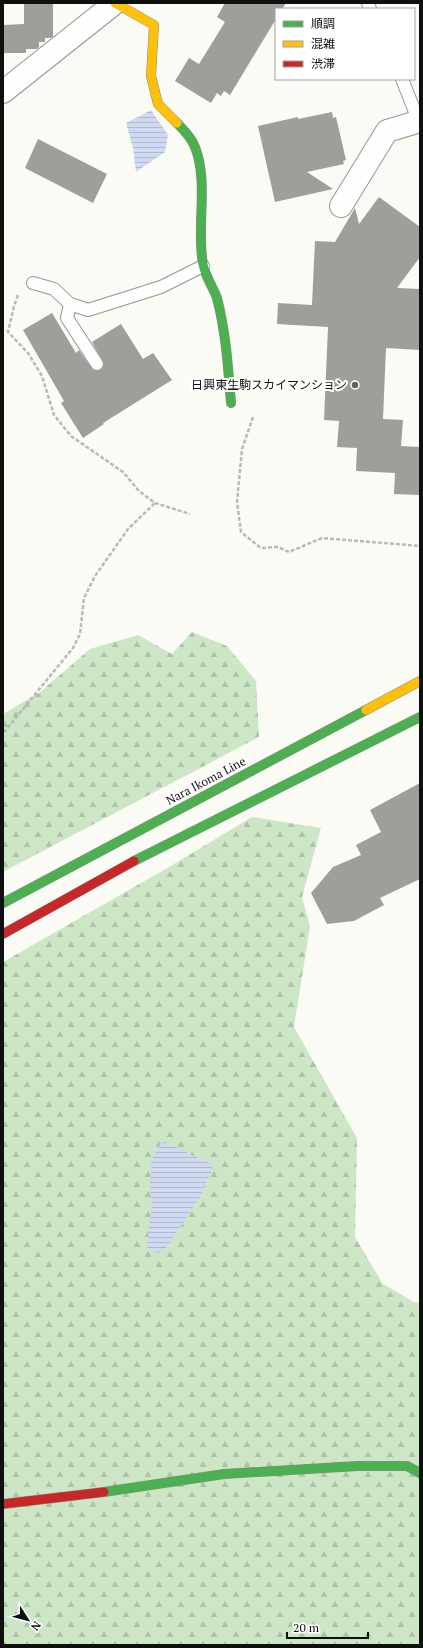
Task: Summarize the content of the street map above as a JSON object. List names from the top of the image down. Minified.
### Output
{"streets":{"main road":["Nara Ikoma Line"]},"places":["日興東生駒スカイマンション"],"legend":["順調","混雑","渋滞"],"scale_bar":"20 m","north":"bottom right"}
